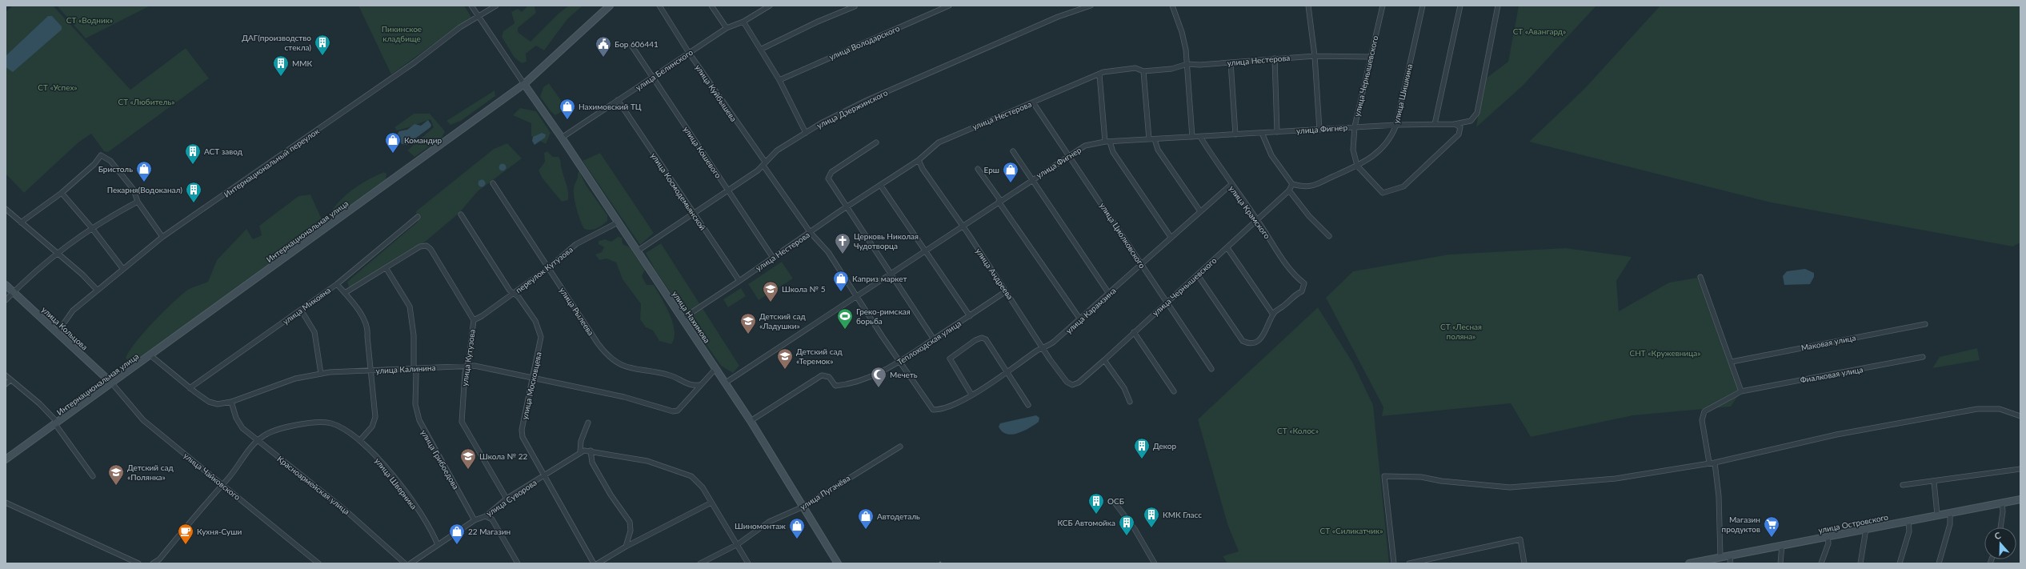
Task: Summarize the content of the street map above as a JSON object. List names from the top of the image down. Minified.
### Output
{"streets":{"main road":["Интернациональная улица","улица Нахимова","улица Кольцова","улица Островского"],"street":["улица Володарского","улица Нестерова","улица Белинского","улица Чернышевского","улица Куйбышева","улица Шишкина","улица Дзержинского","улица Фигнер","улица Кошевого","Интернациональный переулок","улица Космодемьянской","улица Крамского","улица Циолковского","переулок Кутузова","улица Андреева","улица Микояна","улица Карамзина","улица Рылеева","Теплоходская улица","Маковая улица","улица Кутузова","улица Калинина","Фиалковая улица","улица Московцева","улица Грибоедова","улица Чайковского","улица Шверника","Красноармейская улица","улица Пугачёва","улица Суворова"]},"crossings":[["улица Нестерова","улица Чернышевского"],["улица Нестерова","улица Куйбышева"],["улица Нестерова","улица Кошевого"],["улица Нестерова","улица Космодемьянской"],["улица Нестерова","улица Циолковского"],["улица Нестерова","улица Андреева"],["улица Нестерова","улица Нахимова"],["улица Белинского","улица Куйбышева"],["улица Белинского","улица Кошевого"],["улица Белинского","улица Космодемьянской"],["улица Белинского","улица Нахимова"],["улица Чернышевского","улица Шишкина"],["улица Чернышевского","улица Фигнер"],["улица Чернышевского","улица Крамского"],["улица Чернышевского","улица Циолковского"],["улица Чернышевского","улица Андреева"],["улица Куйбышева","улица Дзержинского"],["улица Куйбышева","улица Фигнер"],["улица Куйбышева","улица Карамзина"],["улица Куйбышева","Теплоходская улица"],["улица Шишкина","улица Фигнер"],["улица Дзержинского","улица Кошевого"],["улица Дзержинского","улица Космодемьянской"],["улица Дзержинского","улица Нахимова"],["улица Фигнер","улица Крамского"],["улица Фигнер","улица Циолковского"],["улица Фигнер","улица Андреева"],["улица Фигнер","улица Нахимова"],["Интернациональный переулок","улица Кольцова"],["улица Крамского","улица Карамзина"],["Интернациональная улица","улица Нахимова"],["Интернациональная улица","улица Кольцова"],["Интернациональная улица","улица Калинина"],["Интернациональная улица","улица Чайковского"],["улица Циолковского","улица Карамзина"],["переулок Кутузова","улица Рылеева"],["переулок Кутузова","улица Нахимова"],["переулок Кутузова","улица Кутузова"],["переулок Кутузова","улица Московцева"],["улица Андреева","улица Карамзина"],["улица Андреева","Теплоходская улица"],["улица Микояна","улица Калинина"],["улица Рылеева","улица Калинина"],["улица Нахимова","Теплоходская улица"],["улица Нахимова","улица Пугачёва"],["улица Кольцова","улица Чайковского"],["улица Кутузова","улица Калинина"],["улица Кутузова","улица Грибоедова"],["улица Кутузова","улица Суворова"],["улица Калинина","улица Московцева"],["улица Калинина","улица Грибоедова"],["улица Калинина","Красноармейская улица"],["улица Московцева","улица Суворова"],["улица Грибоедова","улица Суворова"],["улица Чайковского","улица Шверника"],["улица Шверника","Красноармейская улица"],["улица Шверника","улица Суворова"],["улица Пугачёва","улица Суворова"]],"parks":["СТ «Водник»","Пикинское кладбище","СТ «Авангард»","СТ «Успех»","СТ «Любитель»","СТ «Лесная поляна»","СНТ «Кружевница»","СТ «Колос»","СТ «Силикатчик»"],"places":{"building":["ДАГ(производство стекла)","ММК","АСТ завод","Пекарня(Водоканал)","Декор","ОСБ","КМК Гласс","КСБ Автомойка"],"public building":["Бор 606441"],"shop":["Нахимовский ТЦ","Командир","Бристоль","Ерш","Каприз маркет","Автодеталь","Шиномонтаж","22 Магазин"],"church":["Церковь Николая Чудотворца"],"school or university":["Школа № 5","Детский сад «Ладушки»","Детский сад «Теремок»","Школа № 22","Детский сад «Полянка»"],"sports":["Греко-римская борьба"],"mosque":["Мечеть"],"supermarket":["Магазин продуктов"],"cafe":["Кухня-Суши"]},"north":"top"}
